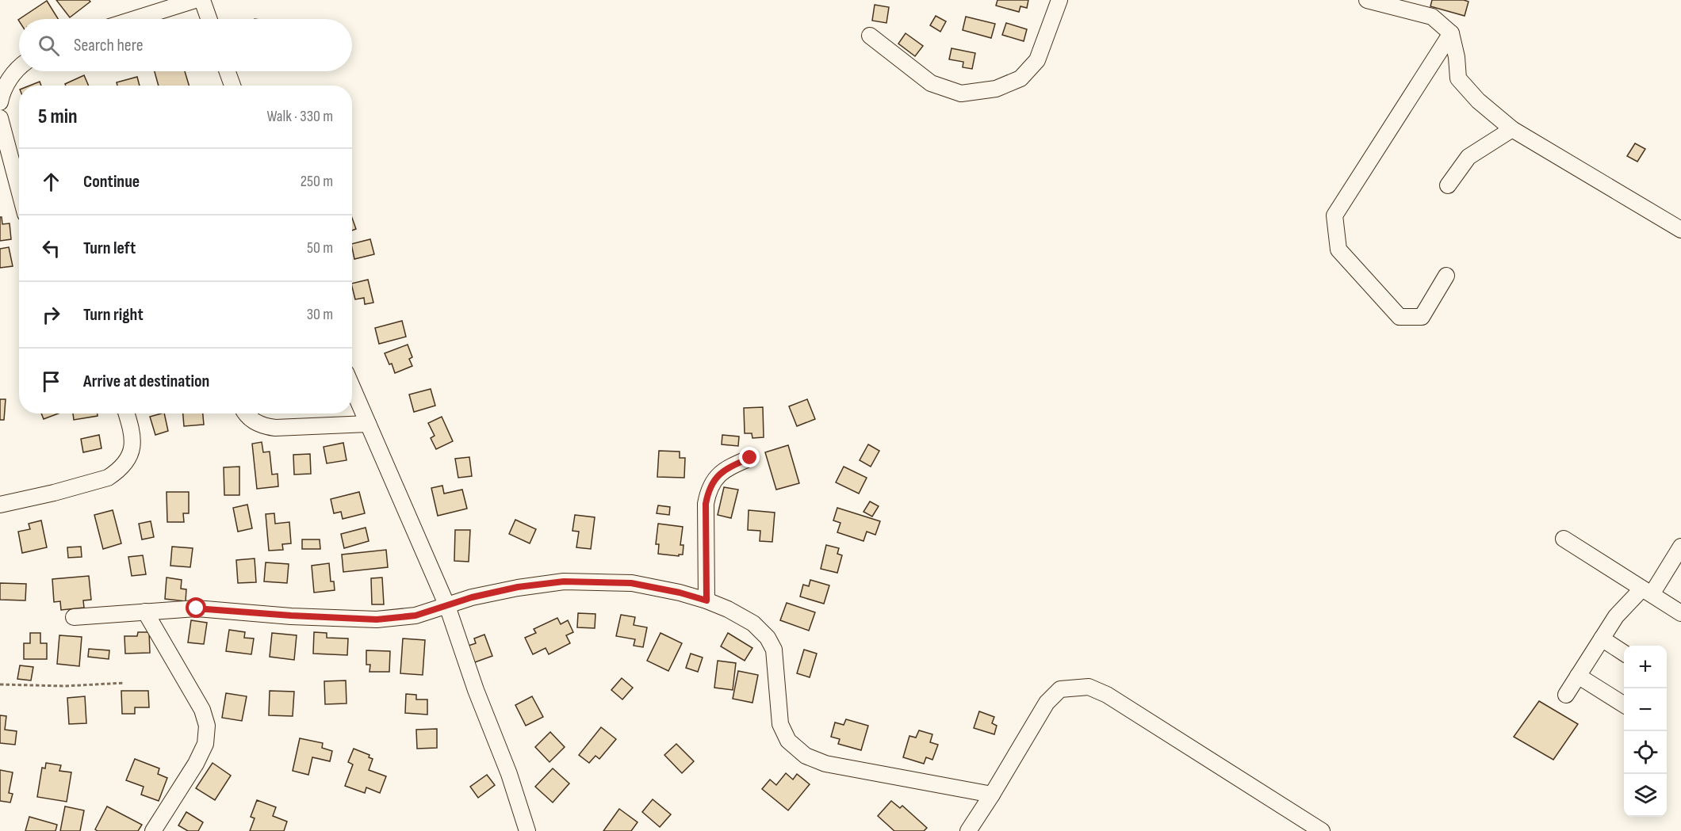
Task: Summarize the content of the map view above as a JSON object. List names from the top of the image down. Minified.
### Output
{"page":{"search":"Search here","heading":["5 min","Walk · 330 m"],"list":[["Continue","250 m"],["Turn left","50 m"],["Turn right","30 m"],"Arrive at destination"],"map_buttons":["+","−"]}}
